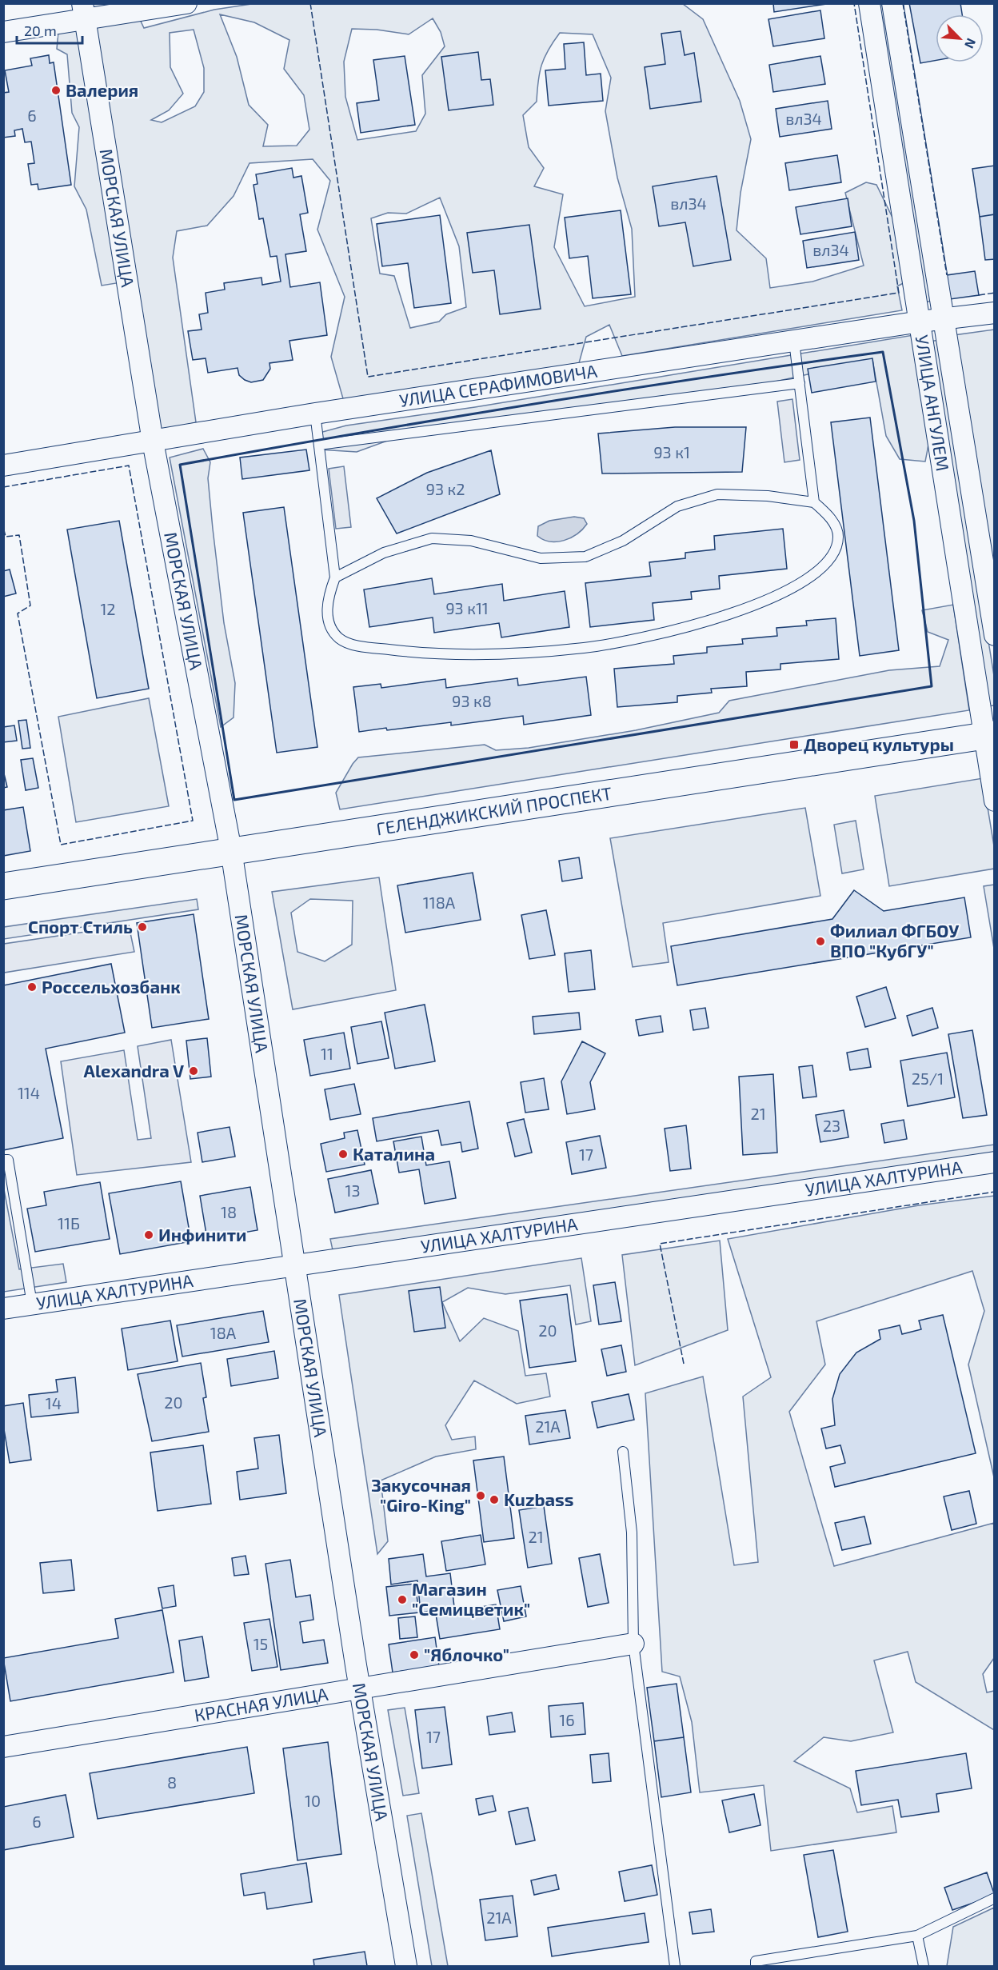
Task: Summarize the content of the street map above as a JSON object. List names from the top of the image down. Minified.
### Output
{"streets":{"main road":["ГЕЛЕНДЖИКСКИЙ ПРОСПЕКТ"],"street":["МОРСКАЯ УЛИЦА","УЛИЦА СЕРАФИМОВИЧА","УЛИЦА АНГУЛЕМ","УЛИЦА ХАЛТУРИНА","КРАСНАЯ УЛИЦА"]},"crossings":[["МОРСКАЯ УЛИЦА","УЛИЦА СЕРАФИМОВИЧА"],["МОРСКАЯ УЛИЦА","ГЕЛЕНДЖИКСКИЙ ПРОСПЕКТ"],["МОРСКАЯ УЛИЦА","УЛИЦА ХАЛТУРИНА"],["МОРСКАЯ УЛИЦА","КРАСНАЯ УЛИЦА"],["УЛИЦА СЕРАФИМОВИЧА","УЛИЦА АНГУЛЕМ"],["УЛИЦА АНГУЛЕМ","ГЕЛЕНДЖИКСКИЙ ПРОСПЕКТ"]],"places":{"other":["Валерия","Спорт Стиль","Филиал ФГБОУ ВПО \"КубГУ\"","Россельхозбанк","Alexandra V","Каталина","Инфинити","Закусочная \"Giro-King\"","Kuzbass","Магазин \"Семицветик\"","\"Яблочко\""],"transit":["Дворец культуры"]},"house_numbers":["6","вл34","вл34","вл34","93 к1","93 к2","93 к11","12","93 к8","118А","11","25/1","114","21","23","17","13","18","11Б","20","18А","20","14","21А","21","15","16","17","8","10","6","21А"],"scale_bar":"20 m","north":"bottom right"}
